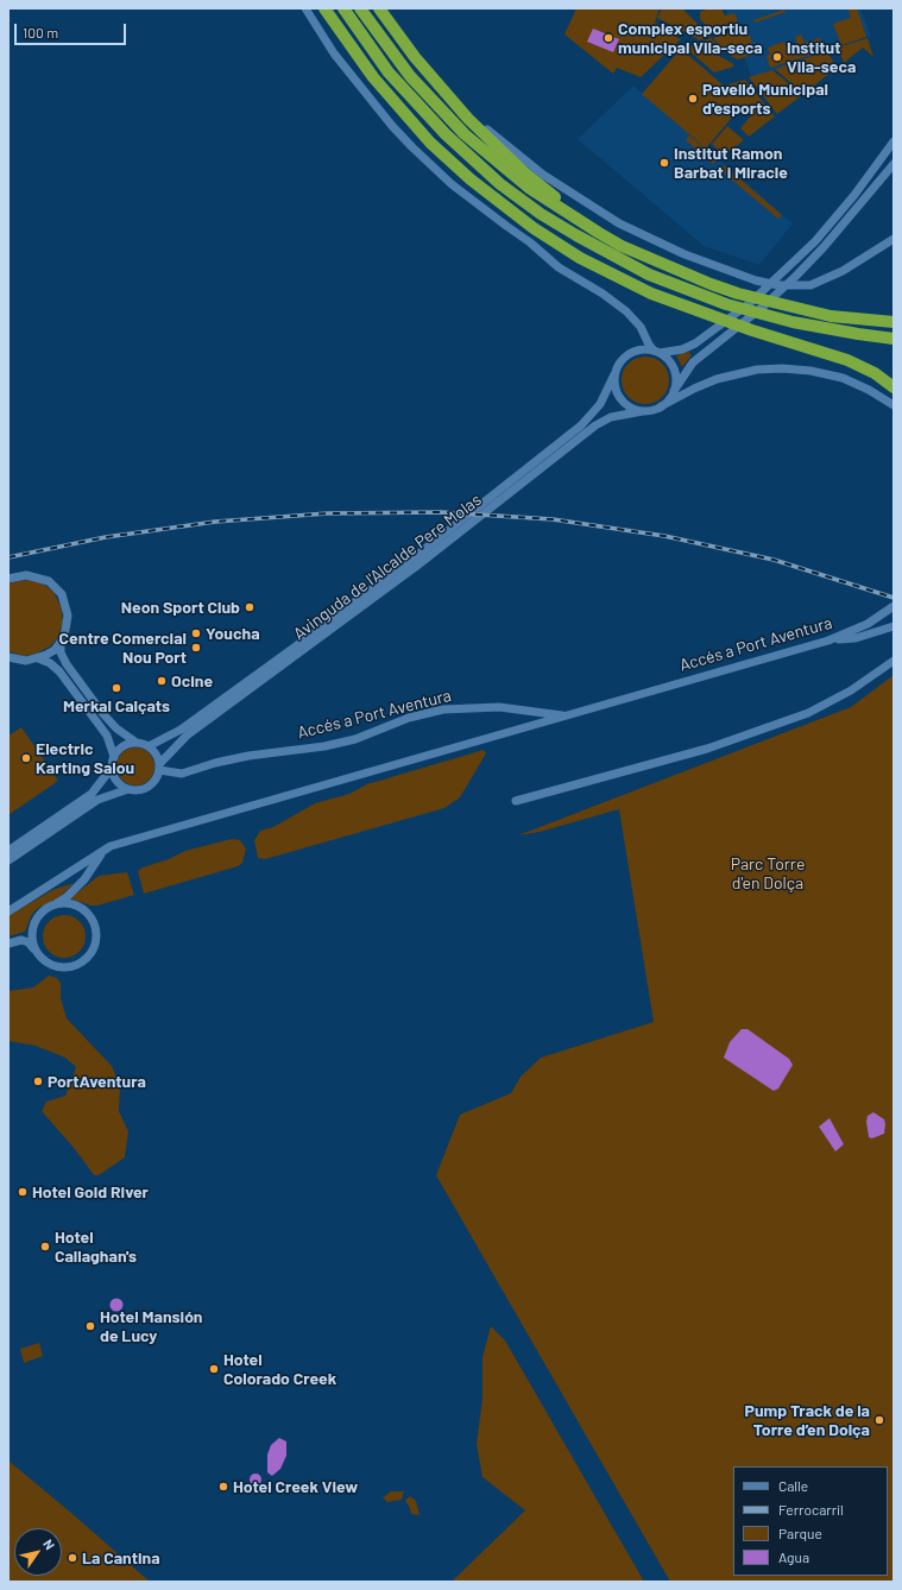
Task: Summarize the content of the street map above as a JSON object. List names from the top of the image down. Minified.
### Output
{"streets":{"street":["Avinguda de l'Alcalde Pere Molas","Accés a Port Aventura"]},"crossings":[["Avinguda de l'Alcalde Pere Molas","Accés a Port Aventura"]],"parks":["Parc Torre d'en Dolça"],"places":["Complex esportiu municipal Vila-seca","Institut Vila-seca","Pavelló Municipal d'esports","Institut Ramon Barbat i Miracle","Neon Sport Club","Youcha","Centre Comercial Nou Port","Ocine","Merkal Calçats","Electric Karting Salou","PortAventura","Hotel Gold River","Hotel Callaghan's","Hotel Mansión de Lucy","Hotel Colorado Creek","Pump Track de la Torre d’en Dolça","Hotel Creek View","La Cantina"],"legend":["Calle","Ferrocarril","Parque","Agua"],"scale_bar":"100 m","north":"top right"}
